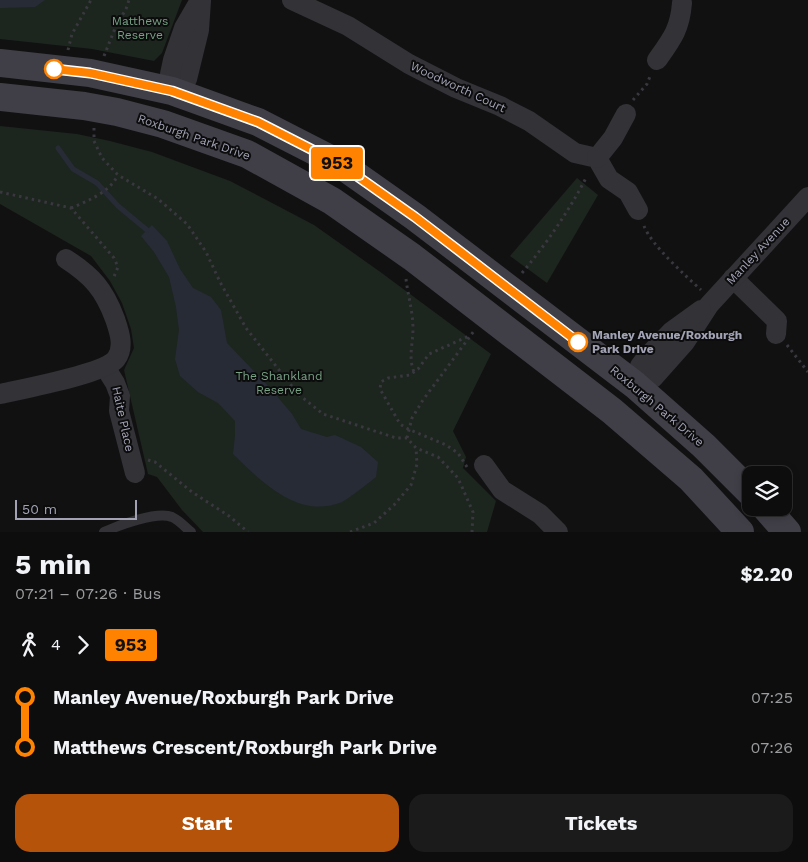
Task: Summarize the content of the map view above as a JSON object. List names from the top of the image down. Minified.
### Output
{"streets":{"street":["Woodworth Court","Roxburgh Park Drive","Manley Avenue","Haite Place"]},"crossings":[["Roxburgh Park Drive","Manley Avenue"]],"parks":["Matthews Reserve","The Shankland Reserve"],"places":["Manley Avenue/Roxburgh Park Drive"],"lines":["bus line 953"],"scale_bar":"50 m","page":{"on_map":"953","scale":"50 m","heading":["5 min","07:21 – 07:26 · Bus","$2.20"],"legs":["4","953"],"list":[{"name":"Manley Avenue/Roxburgh Park Drive","value":"07:25"},{"name":"Matthews Crescent/Roxburgh Park Drive","value":"07:26"}],"buttons":["Start","Tickets"]}}
